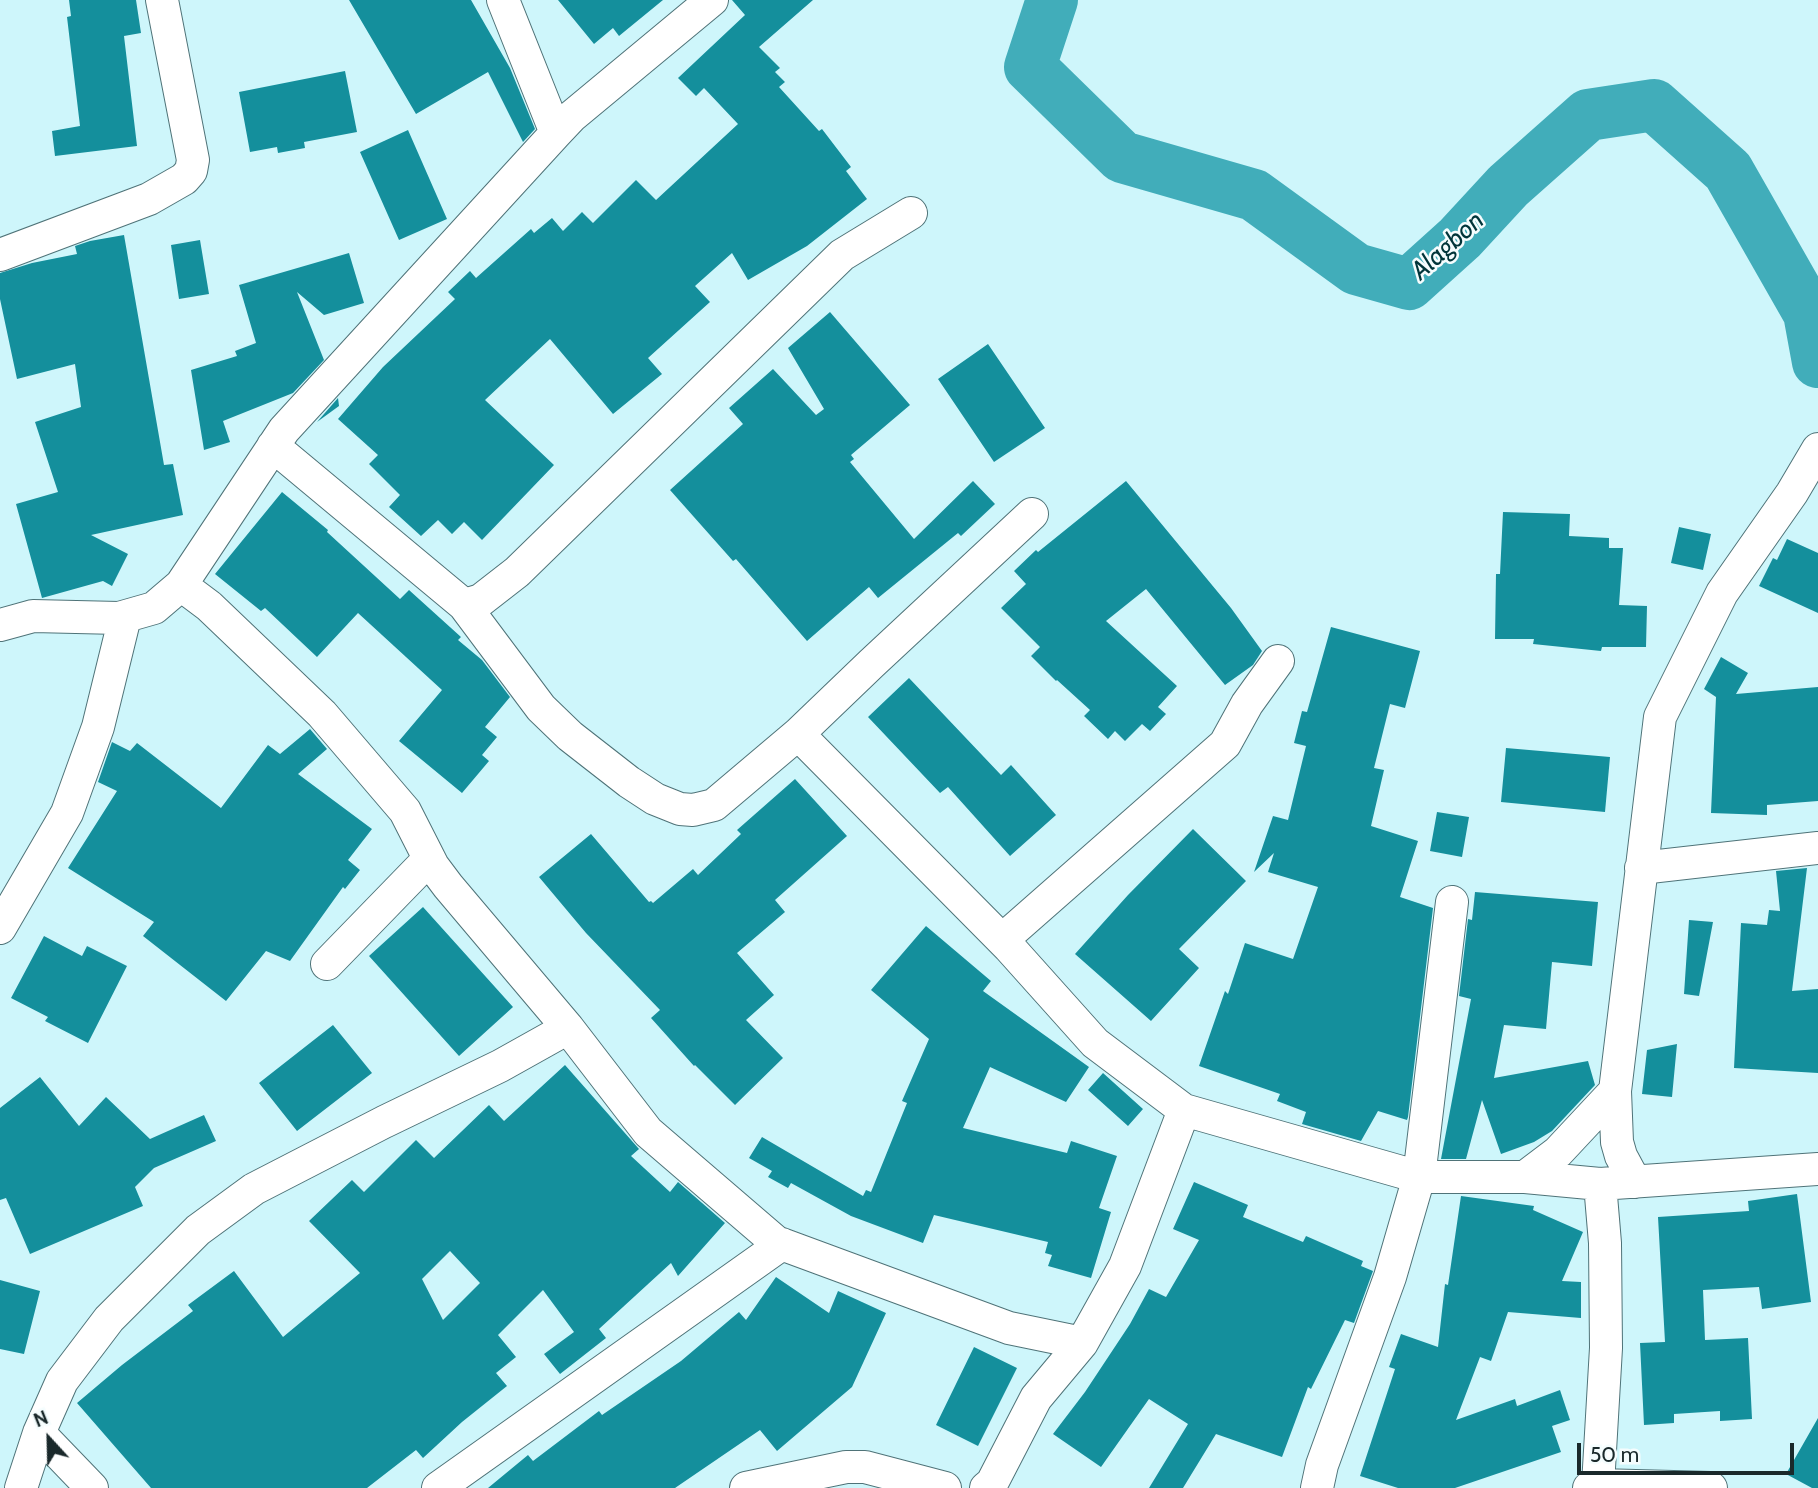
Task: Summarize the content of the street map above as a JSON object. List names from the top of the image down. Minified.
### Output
{"water":["Alagbon"],"scale_bar":"50 m","north":"top"}
